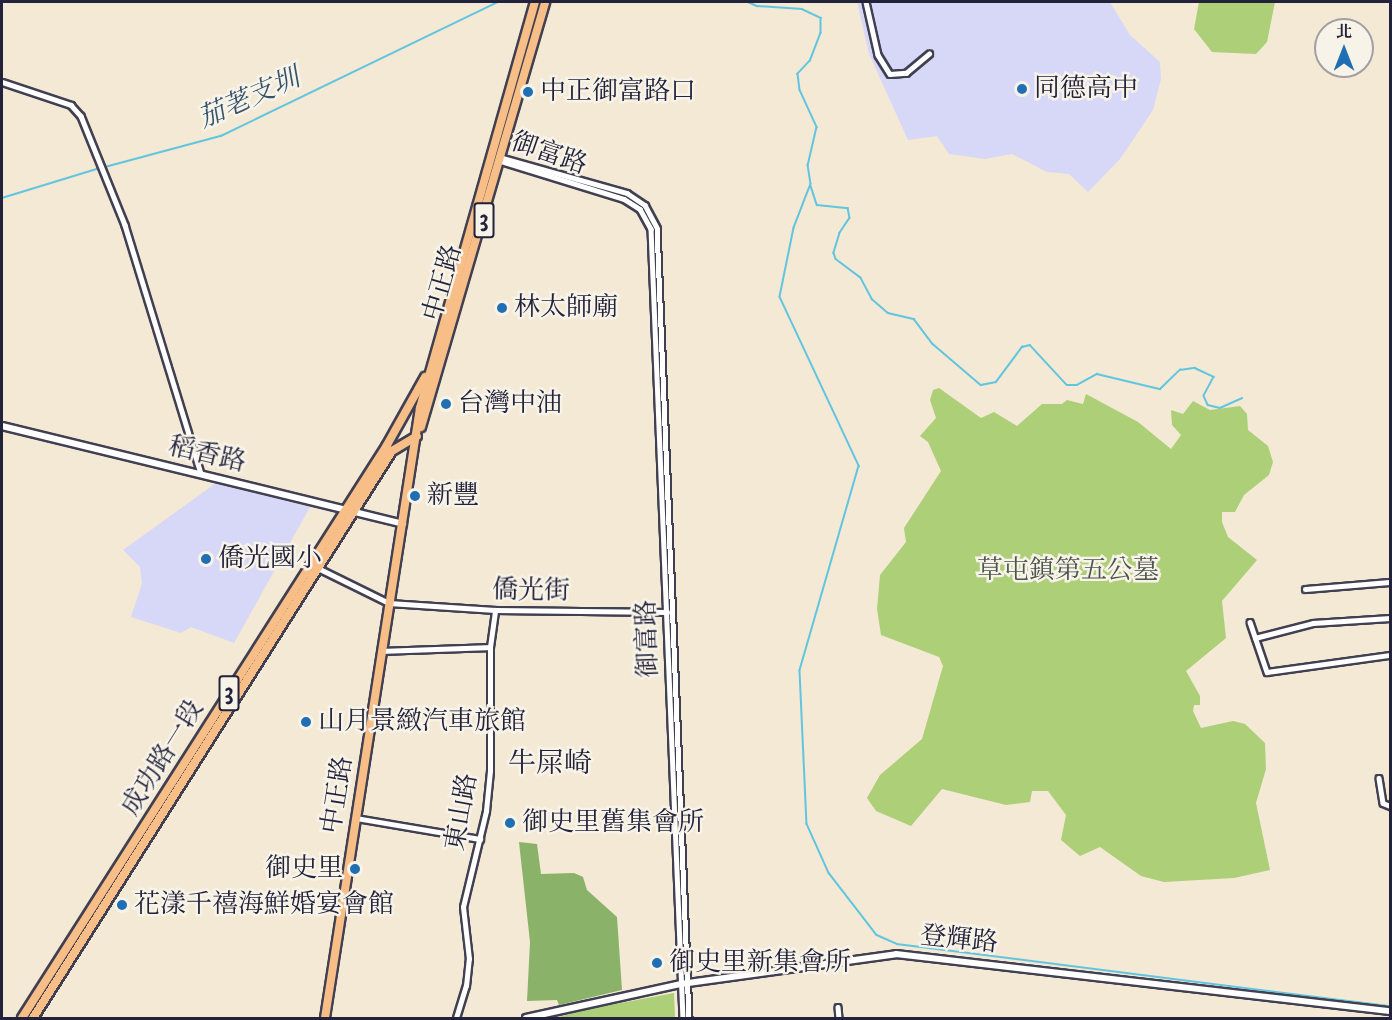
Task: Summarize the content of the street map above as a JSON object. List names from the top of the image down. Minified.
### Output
{"streets":{"main road":["3","中正路","成功路一段"],"street":["御富路","稻香路","僑光街","東山路","登輝路"]},"crossings":[["御富路","中正路"],["御富路","僑光街"],["御富路","登輝路"],["中正路","稻香路"],["中正路","僑光街"],["中正路","成功路一段"],["稻香路","成功路一段"],["僑光街","東山路"]],"districts":["牛屎崎"],"water":["茄荖支圳"],"parks":["草屯鎮第五公墓"],"places":["同德高中","中正御富路口","林太師廟","台灣中油","新豐","僑光國小","山月景緻汽車旅館","御史里舊集會所","御史里","花漾千禧海鮮婚宴會館","御史里新集會所"],"north":"top"}
